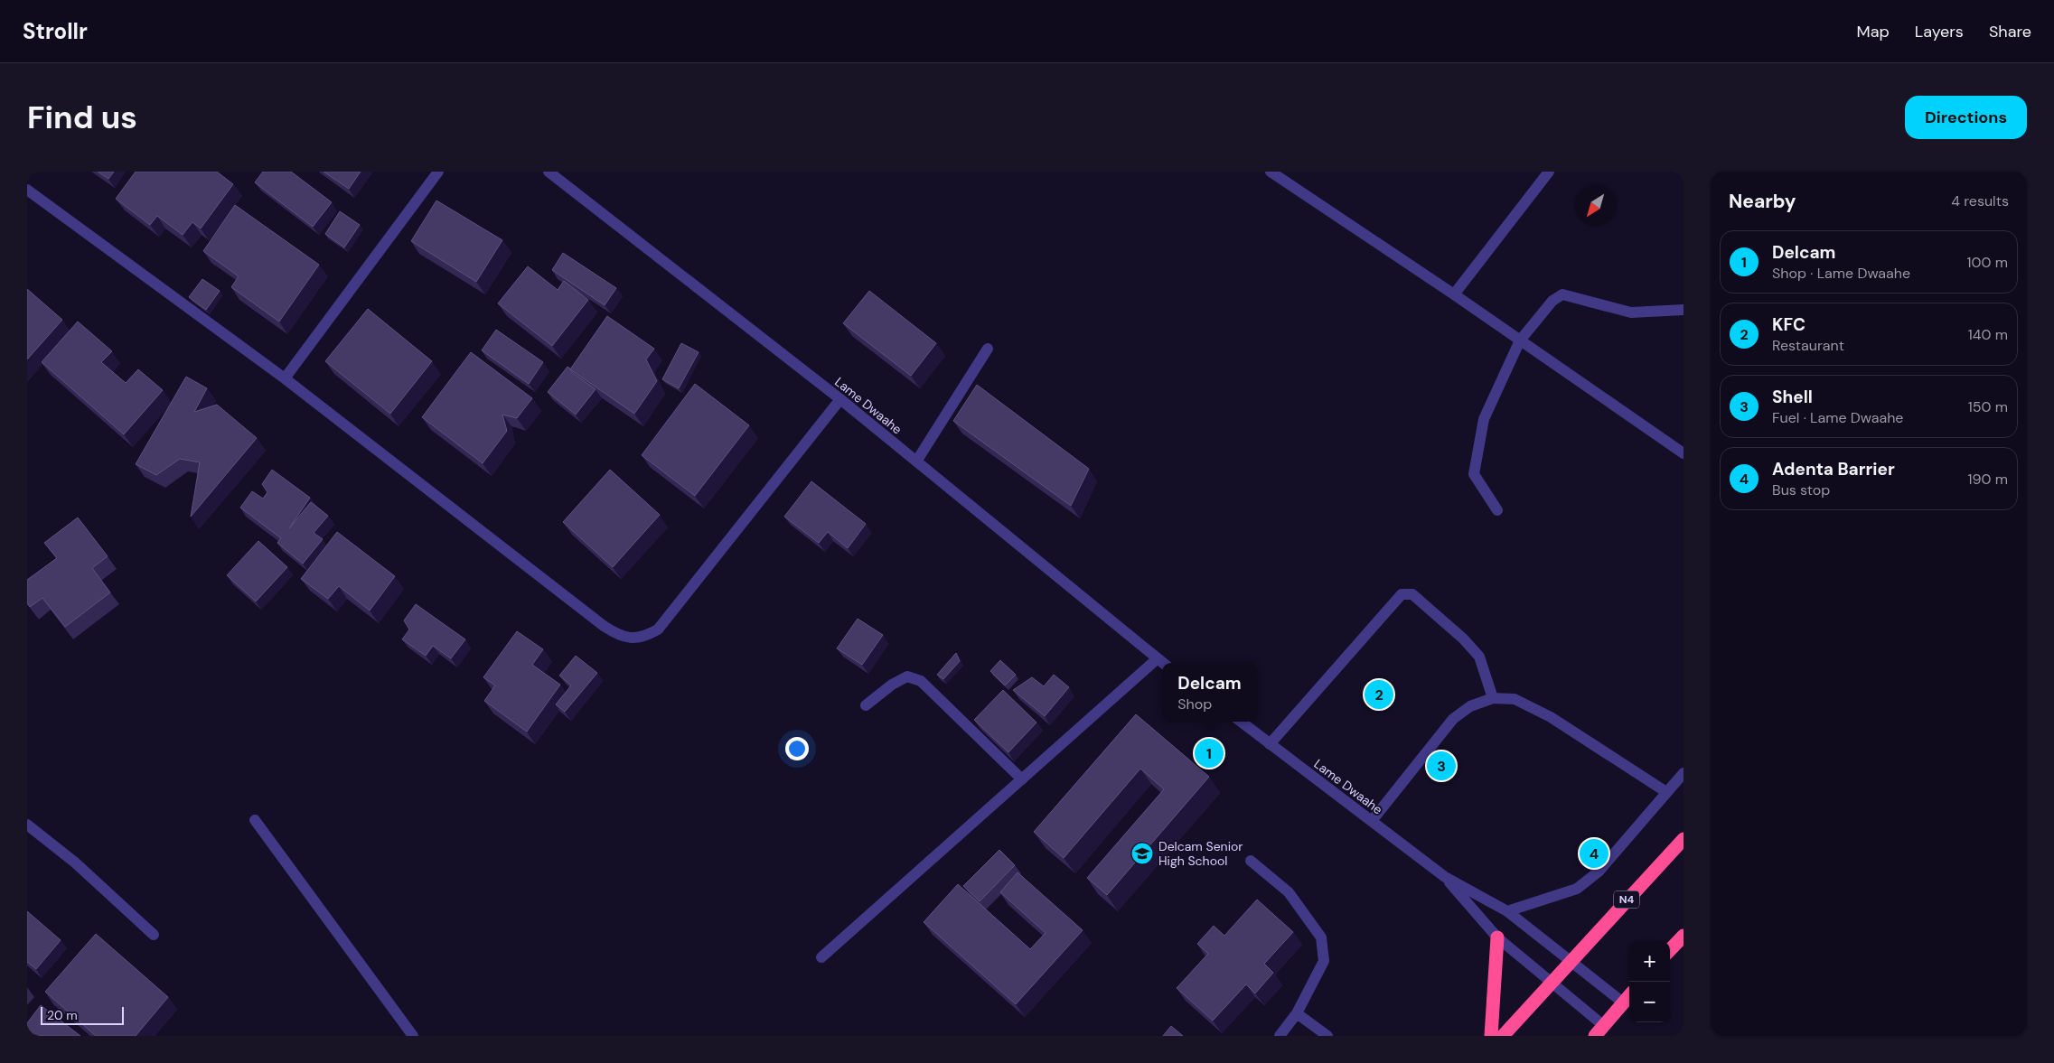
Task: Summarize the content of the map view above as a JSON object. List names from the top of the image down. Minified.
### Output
{"streets":{"highway":["N4"],"street":["Lame Dwaahe"]},"crossings":[["Lame Dwaahe","N4"]],"places":{"school or university":["Delcam Senior High School"]},"scale_bar":"20 m","north":"bottom left","page":{"header":"Strollr","nav":["Map","Layers","Share"],"buttons":"Directions","title":"Find us","heading":["Nearby","4 results"],"list":[{"mark":"1","name":"Delcam","note":"Shop · Lame Dwaahe","value":"100 m"},{"mark":"2","name":"KFC","note":"Restaurant","value":"140 m"},{"mark":"3","name":"Shell","note":"Fuel · Lame Dwaahe","value":"150 m"},{"mark":"4","name":"Adenta Barrier","note":"Bus stop","value":"190 m"}],"popup":["Delcam","Shop"],"pins":["2","1","3","4"],"map_buttons":["+","−"],"scale":"20 m"}}
